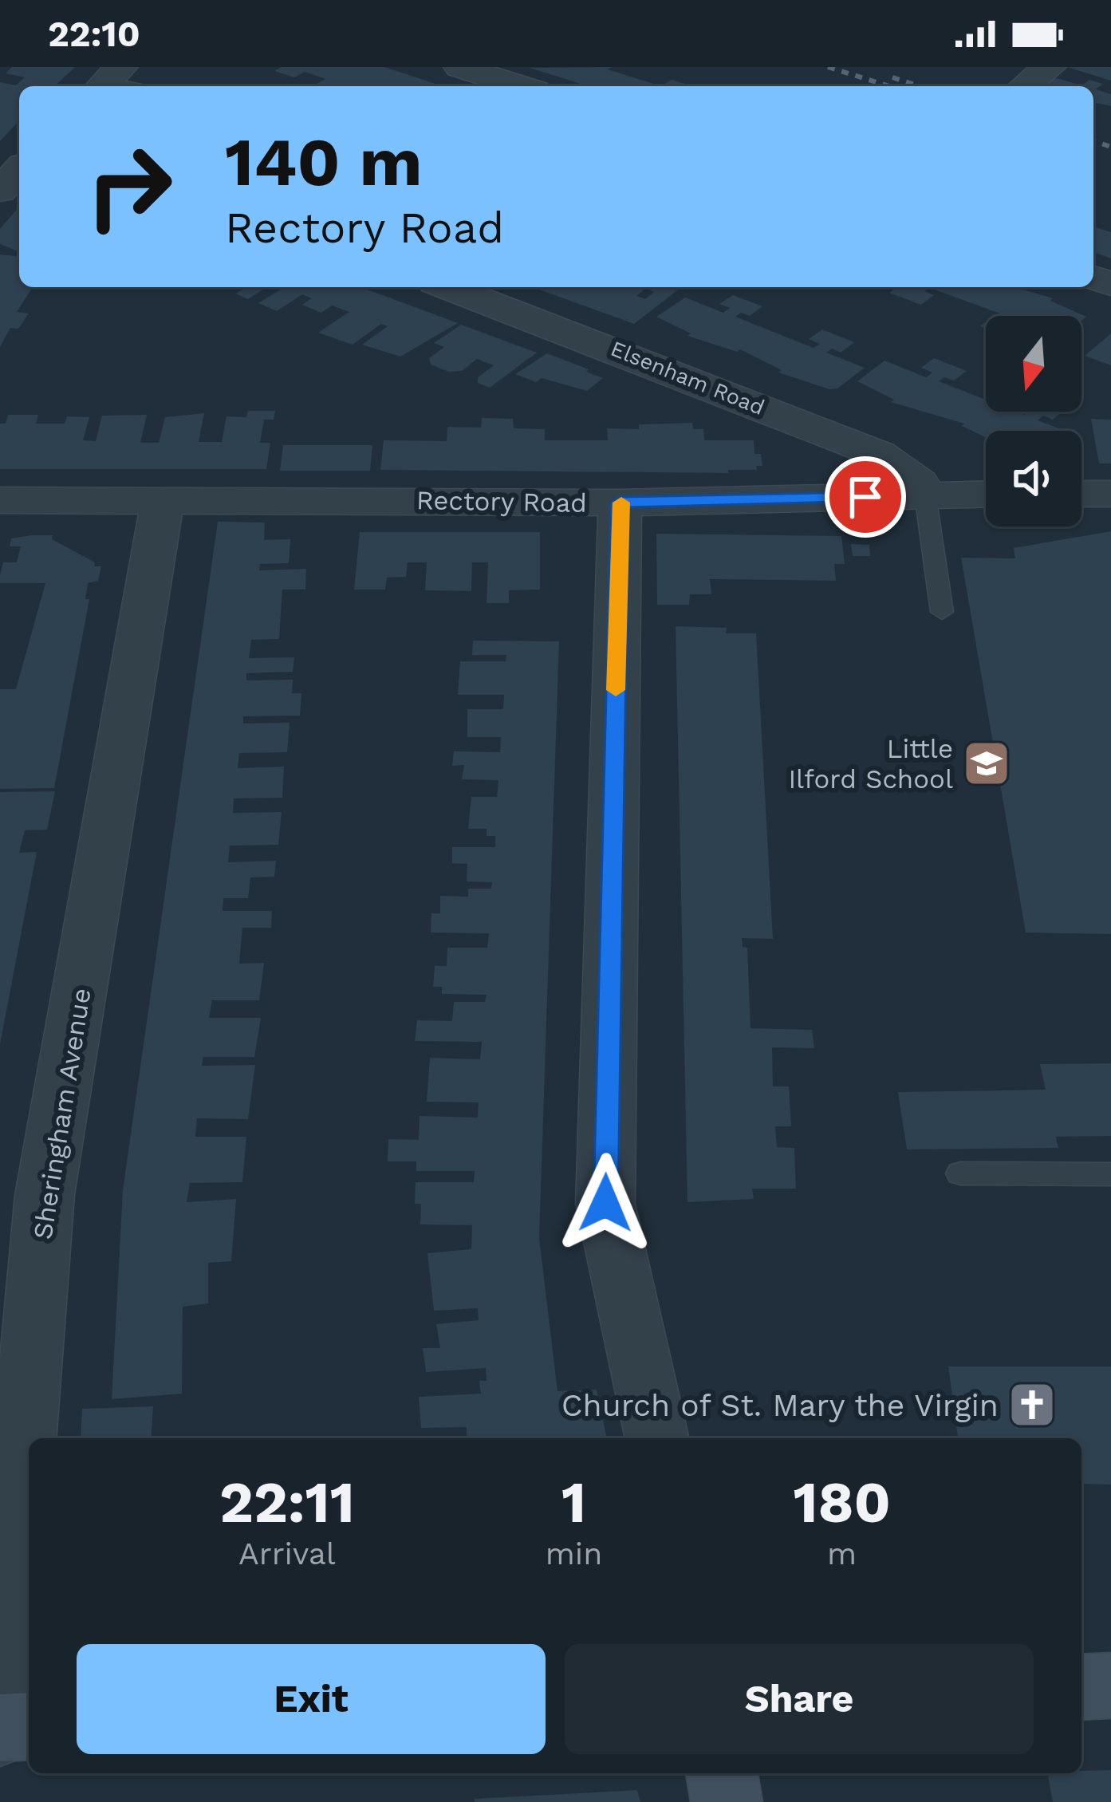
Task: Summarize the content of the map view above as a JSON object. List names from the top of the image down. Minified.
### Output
{"streets":{"street":["Elsenham Road","Rectory Road","Sheringham Avenue"]},"crossings":[["Elsenham Road","Rectory Road"],["Rectory Road","Sheringham Avenue"]],"places":{"school or university":["Little Ilford School"],"church":["Church of St. Mary the Virgin"]},"north":"bottom","page":{"status":"22:10","turn":["140 m","Rectory Road"],"eta":["22:11","Arrival","1","min","180","m"],"buttons":["Exit","Share"]}}
